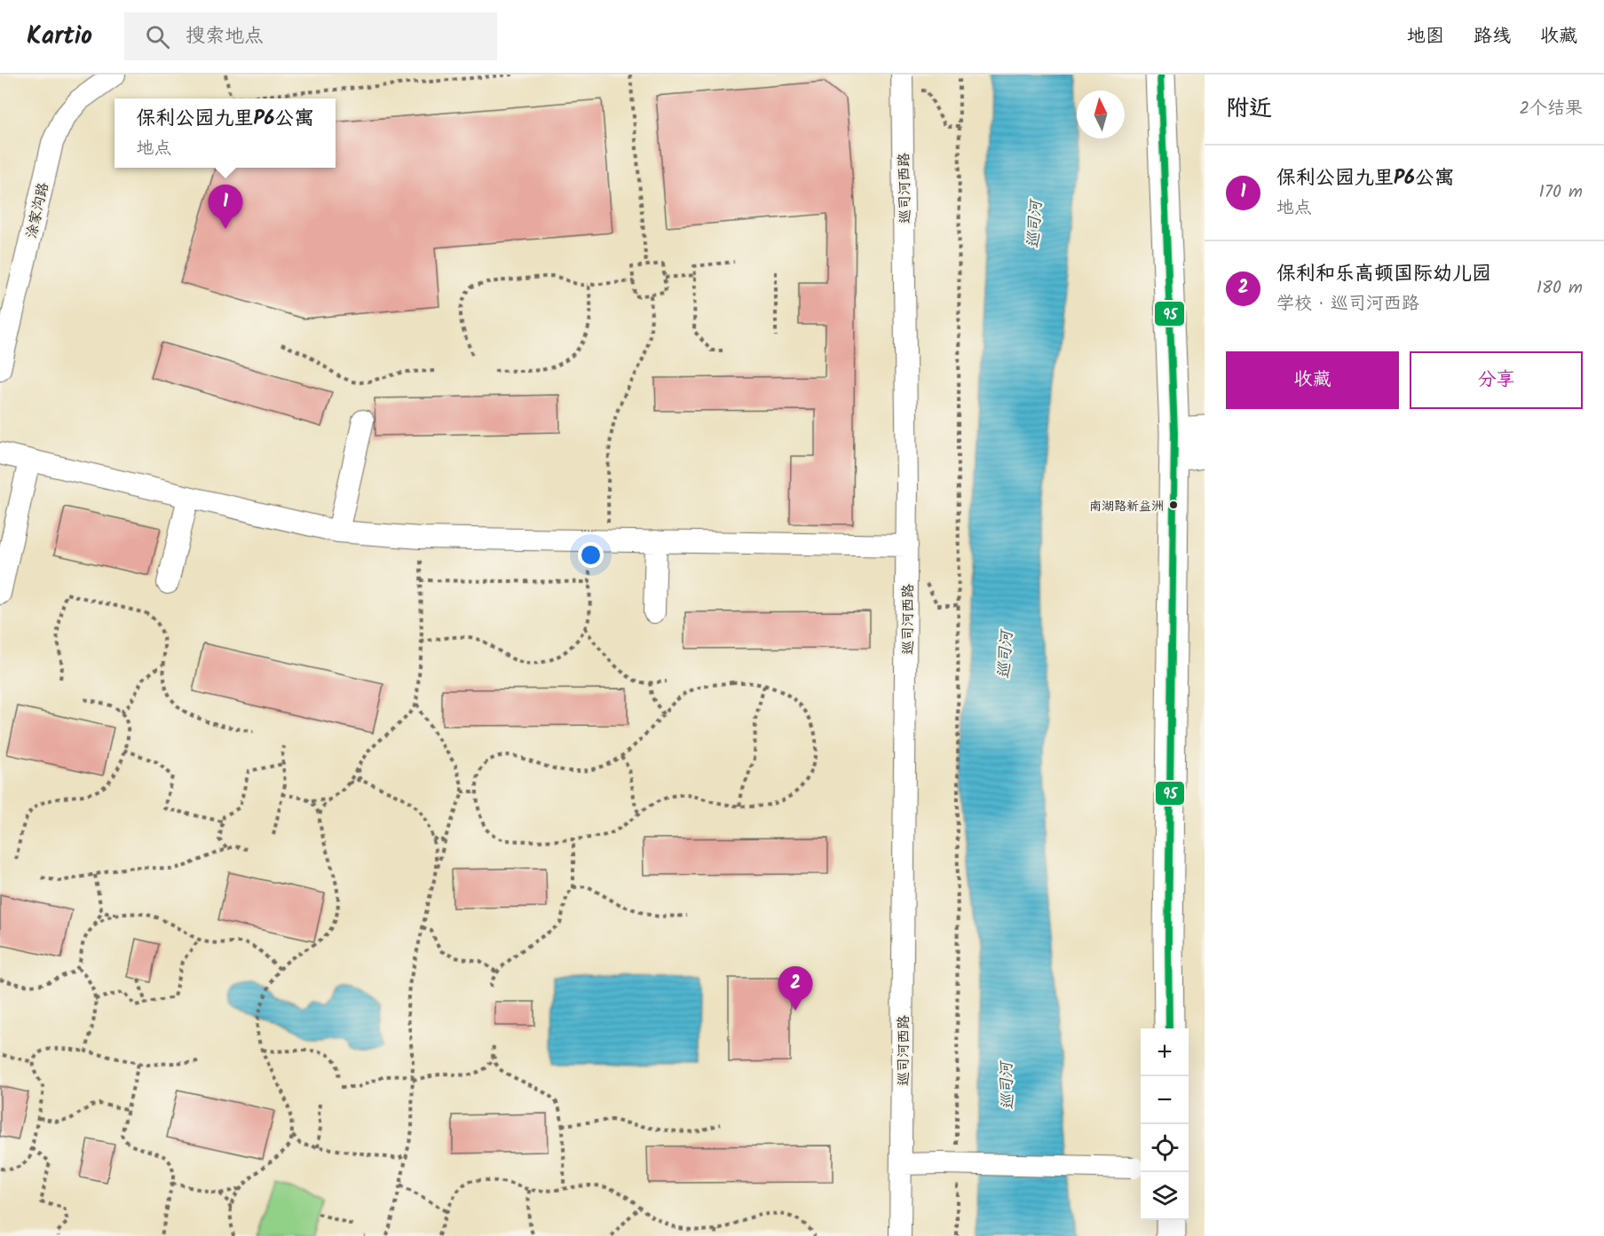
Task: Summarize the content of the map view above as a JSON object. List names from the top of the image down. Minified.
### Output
{"streets":{"street":["巡司河西路","涂家沟路"]},"water":["巡司河"],"places":["南湖路新益洲"],"lines":["transit line 95"],"north":"top","page":{"header":"Kartio","search":"搜索地点","nav":["地图","路线","收藏"],"heading":["附近","2个结果"],"popup":["保利公园九里P6公寓","地点"],"list":[{"mark":"1","name":"保利公园九里P6公寓","note":"地点","value":"170 m"},{"mark":"2","name":"保利和乐高顿国际幼儿园","note":"学校 · 巡司河西路","value":"180 m"}],"pins":["1","2"],"buttons":["收藏","分享"],"map_buttons":["+","−"]}}
